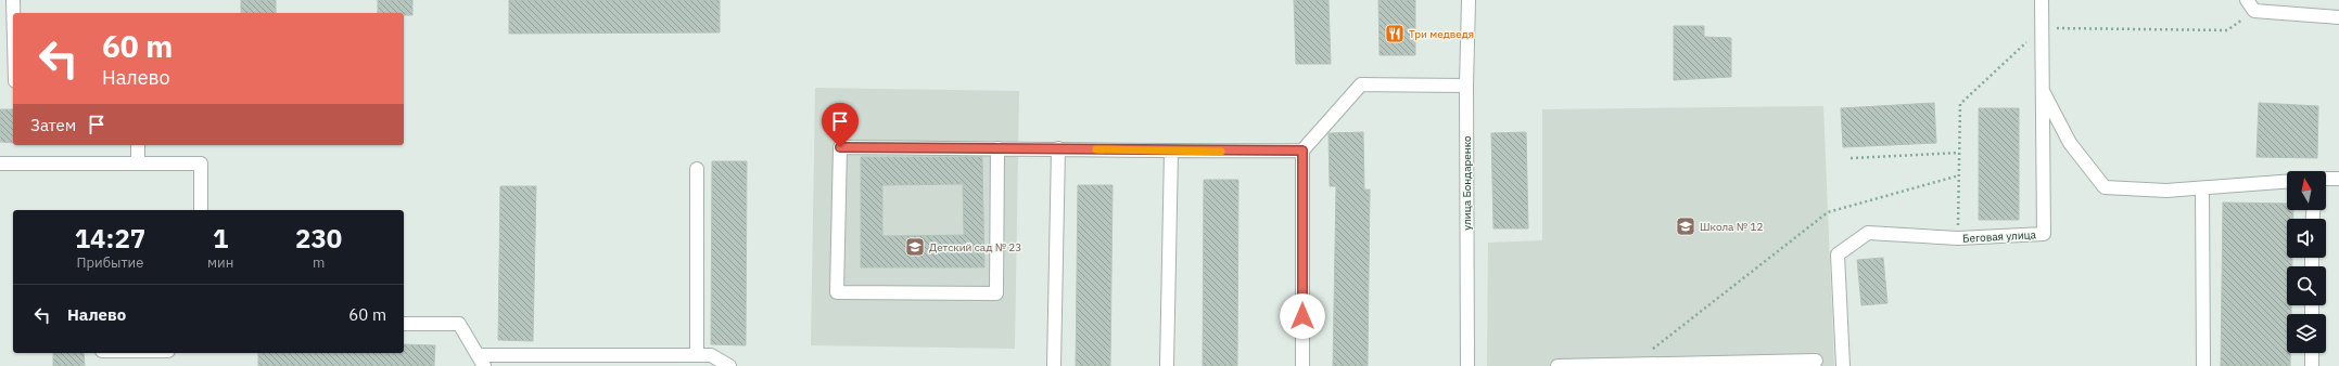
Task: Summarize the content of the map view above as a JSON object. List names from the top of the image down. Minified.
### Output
{"streets":{"street":["улица Бондаренко","Беговая улица"]},"places":{"restaurant":["Три медведя"],"school or university":["Школа № 12","Детский сад № 23"]},"north":"top","page":{"turn":["60 m","Налево"],"then":"Затем","eta":["14:27","Прибытие","1","мин","230","m"],"list":[{"name":"Налево","value":"60 m"}]}}
